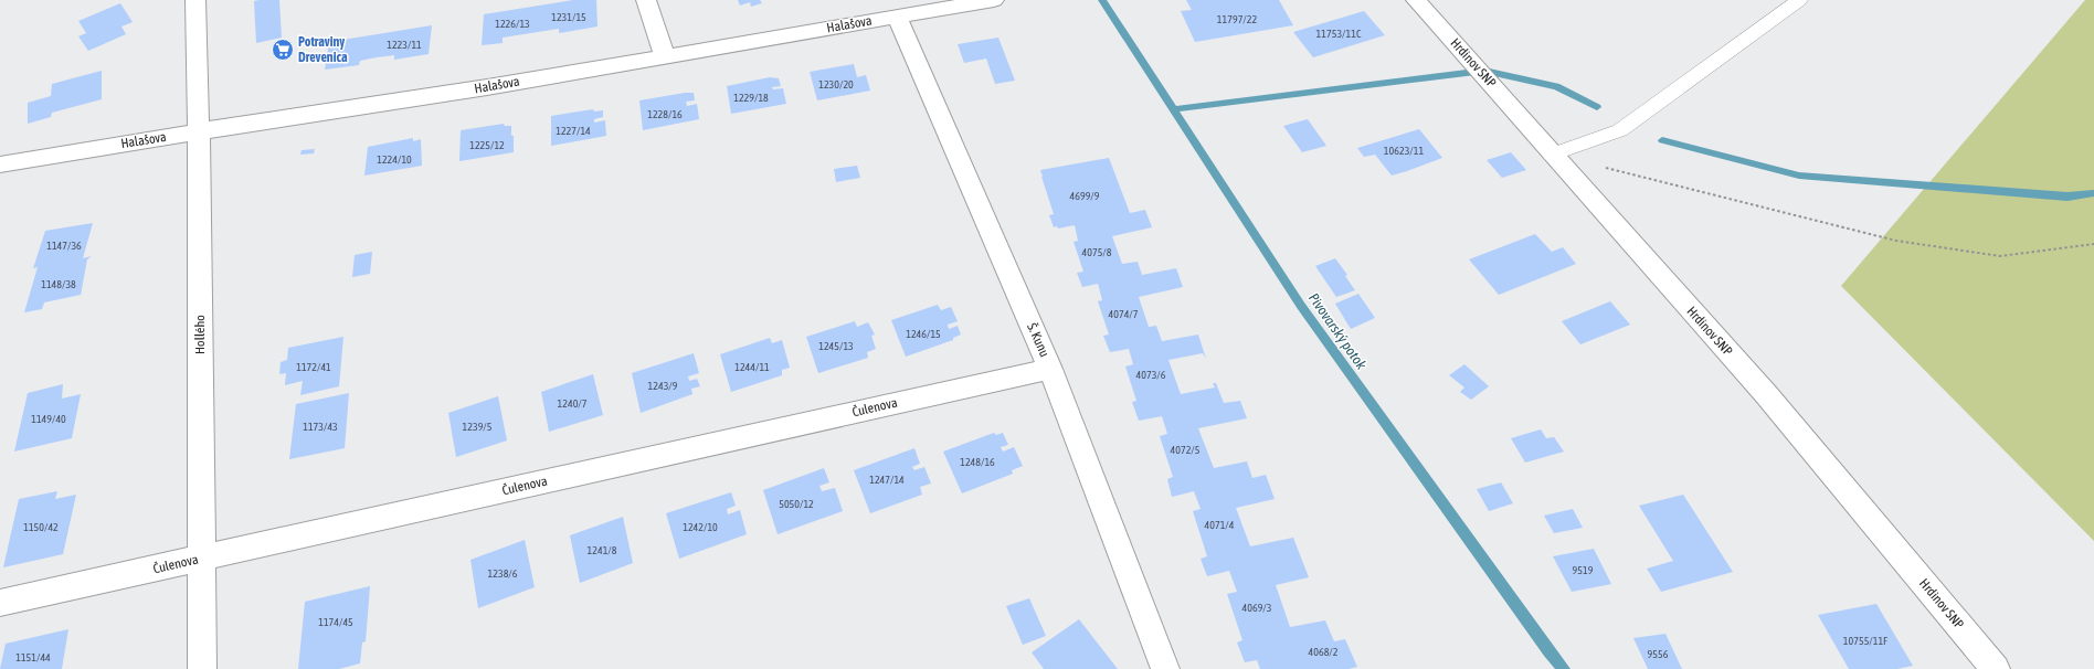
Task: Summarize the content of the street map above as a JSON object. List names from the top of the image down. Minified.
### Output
{"streets":{"street":["Halašova","Hrdinov SNP","Hollého","Š. Kunu","Čulenova"]},"crossings":[["Halašova","Hollého"],["Halašova","Š. Kunu"],["Hollého","Čulenova"],["Š. Kunu","Čulenova"]],"water":["Pivovarský potok"],"places":{"supermarket":["Potraviny Drevenica"]},"house_numbers":["1231/15","11797/22","1226/13","11753/11C","1223/11","1230/20","1229/18","1228/16","1227/14","1225/12","10623/11","1224/10","4699/9","1147/36","4075/8","1148/38","4074/7","1246/15","1245/13","1172/41","1244/11","4073/6","1243/9","1240/7","1149/40","1173/43","1239/5","4072/5","1248/16","1247/14","5050/12","4071/4","1150/42","1242/10","1241/8","9519","1238/6","4069/3","1174/45","10755/11F","4068/2","9556","1151/44"]}
